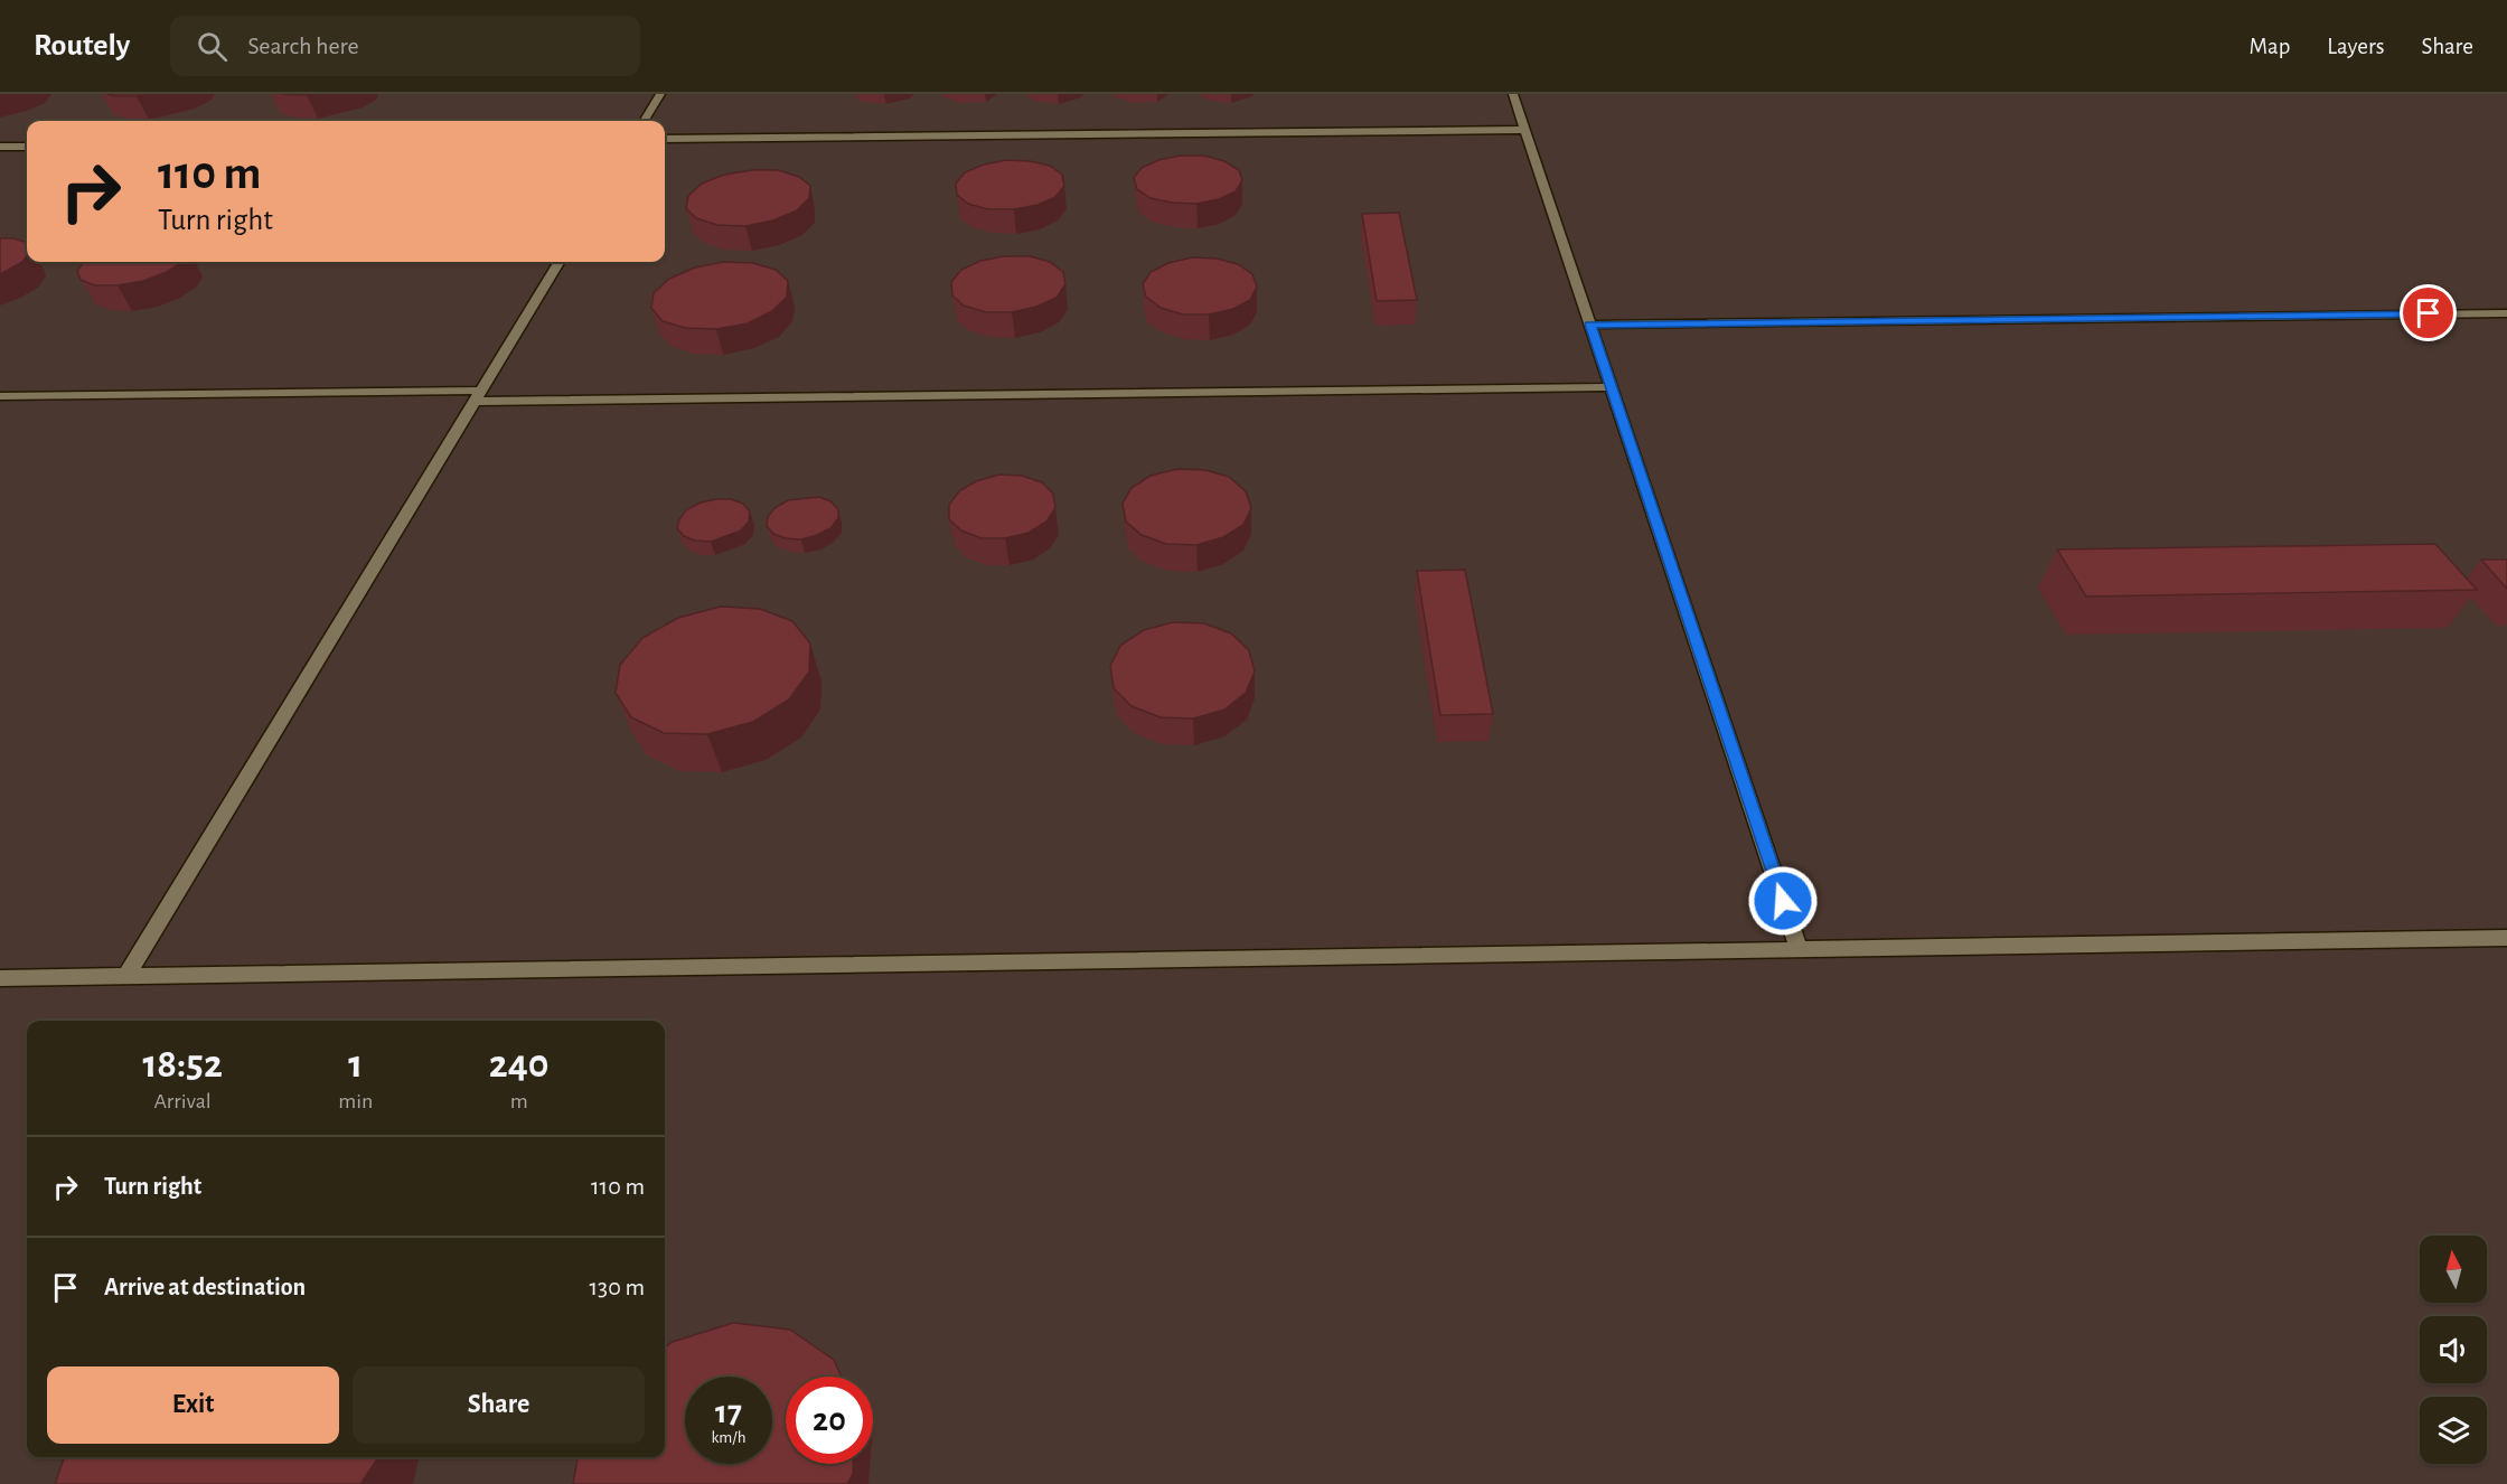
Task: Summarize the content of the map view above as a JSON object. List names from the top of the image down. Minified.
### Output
{"north":"top","page":{"header":"Routely","search":"Search here","nav":["Map","Layers","Share"],"turn":["110 m","Turn right"],"eta":["18:52","Arrival","1","min","240","m"],"list":[{"name":"Turn right","value":"110 m"},{"name":"Arrive at destination","value":"130 m"}],"buttons":["Exit","Share"],"speed":"17 km/h","limit":"20"}}
